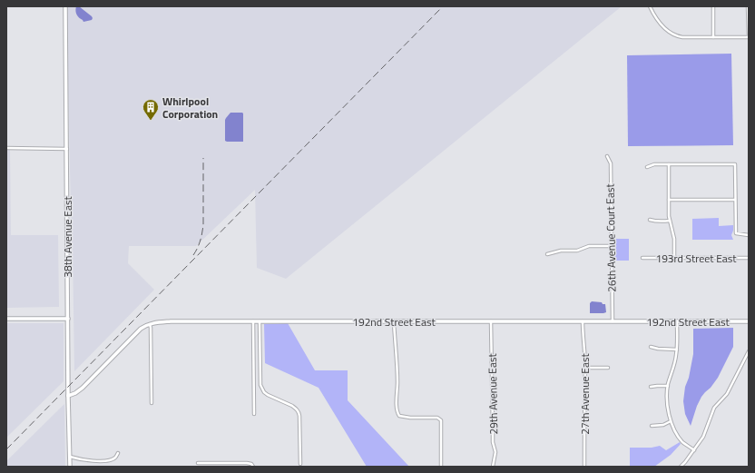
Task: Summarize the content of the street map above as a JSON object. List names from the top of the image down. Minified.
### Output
{"streets":{"street":["38th Avenue East","26th Avenue Court East","193rd Street East","192nd Street East","29th Avenue East","27th Avenue East"]},"crossings":[["38th Avenue East","192nd Street East"],["26th Avenue Court East","192nd Street East"],["192nd Street East","29th Avenue East"],["192nd Street East","27th Avenue East"]],"places":{"building":["Whirlpool Corporation"]}}
